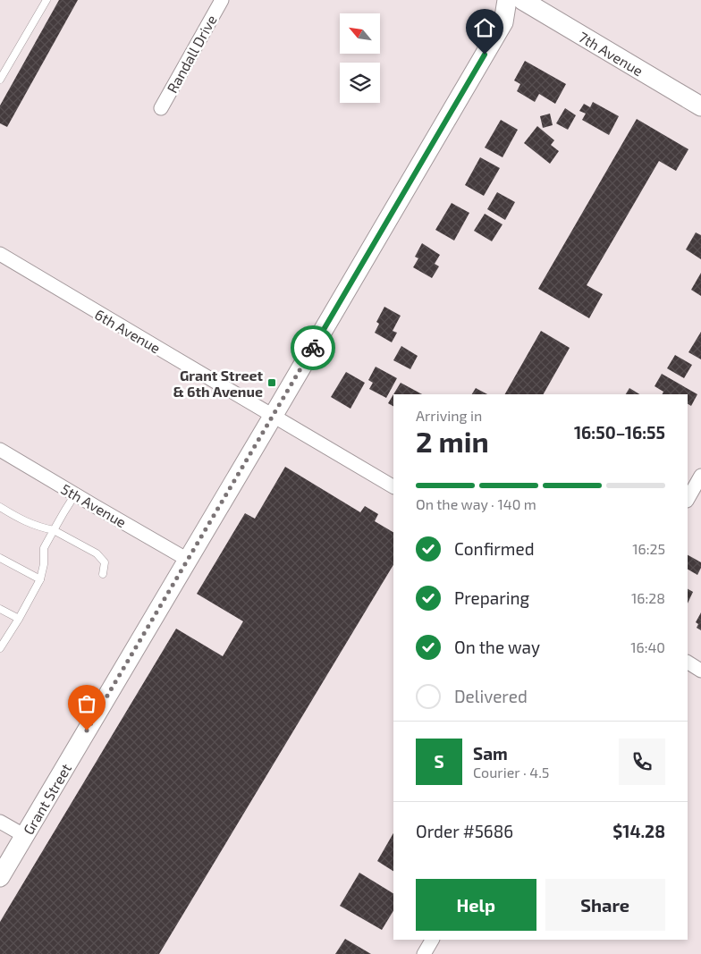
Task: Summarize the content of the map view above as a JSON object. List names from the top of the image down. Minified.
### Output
{"streets":{"street":["Randall Drive","7th Avenue","6th Avenue","5th Avenue","Grant Street"]},"crossings":[["6th Avenue","Grant Street"],["5th Avenue","Grant Street"]],"places":{"transit":["Grant Street & 6th Avenue"]},"north":"top left","page":{"heading":["2 min","Arriving in","16:50–16:55"],"panel":["Sam","Courier · 4.5","Order #5686","$14.28"],"bar":"On the way · 140 m","list":[["Confirmed","16:25"],["Preparing","16:28"],["On the way","16:40"],"Delivered"],"round":"S","buttons":["Help","Share"]}}
